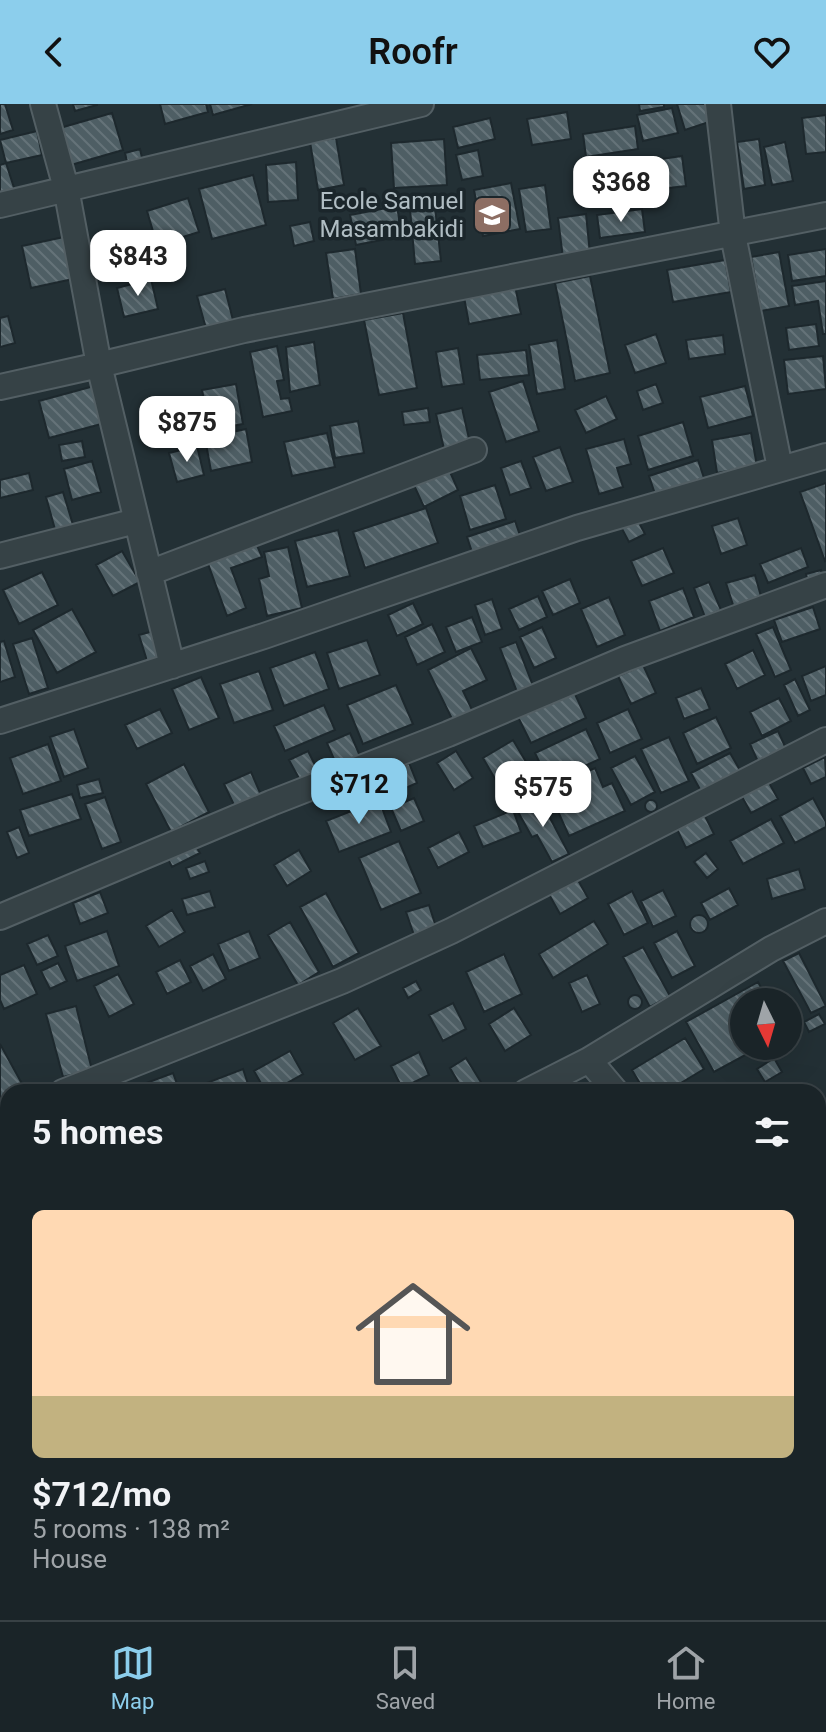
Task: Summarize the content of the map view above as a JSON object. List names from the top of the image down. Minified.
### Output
{"places":{"school or university":["Ecole Samuel Masambakidi"]},"north":"bottom","page":{"header":"Roofr","price":["$368","$843","$875","$712","$575"],"heading":"5 homes","list":[{"name":"$712/mo","note":"5 rooms · 138 m² · House"}],"tabs":["Map","Saved","Home"]}}
